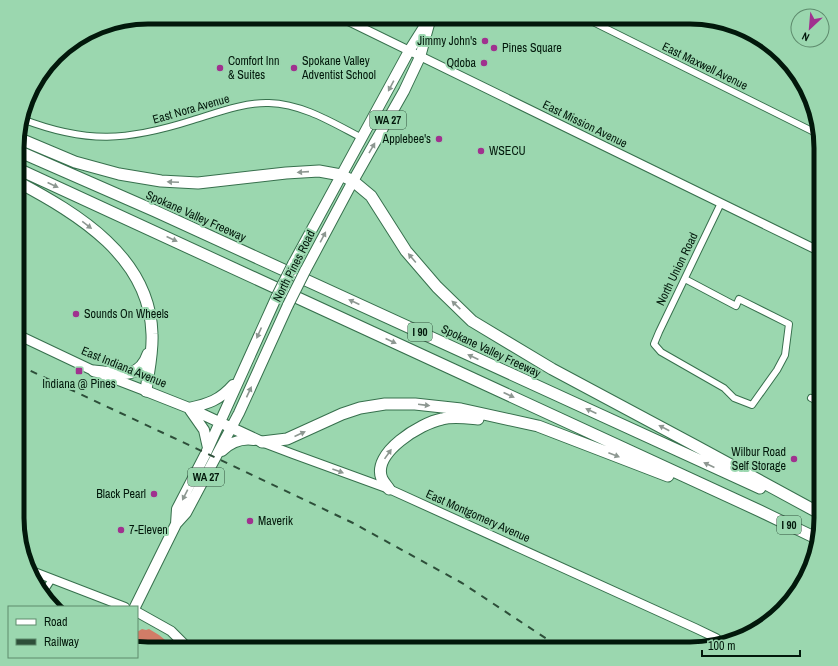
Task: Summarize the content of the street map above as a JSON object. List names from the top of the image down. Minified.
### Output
{"streets":{"highway":["Spokane Valley Freeway","I 90"],"main road":["WA 27","North Pines Road","East Indiana Avenue","East Montgomery Avenue"],"street":["East Maxwell Avenue","East Nora Avenue","East Mission Avenue","North Union Road"]},"crossings":[["East Nora Avenue","North Pines Road"],["East Mission Avenue","North Pines Road"],["East Mission Avenue","North Union Road"],["North Pines Road","East Indiana Avenue"],["North Pines Road","East Montgomery Avenue"],["East Indiana Avenue","East Montgomery Avenue"]],"places":{"other":["Jimmy John's","Pines Square","Qdoba","Comfort Inn & Suites","Spokane Valley Adventist School","Applebee's","WSECU","Sounds On Wheels","Wilbur Road Self Storage","Black Pearl","Maverik","7-Eleven"],"transit":["Indiana @ Pines"]},"legend":["Road","Railway"],"scale_bar":"100 m","north":"bottom left"}
